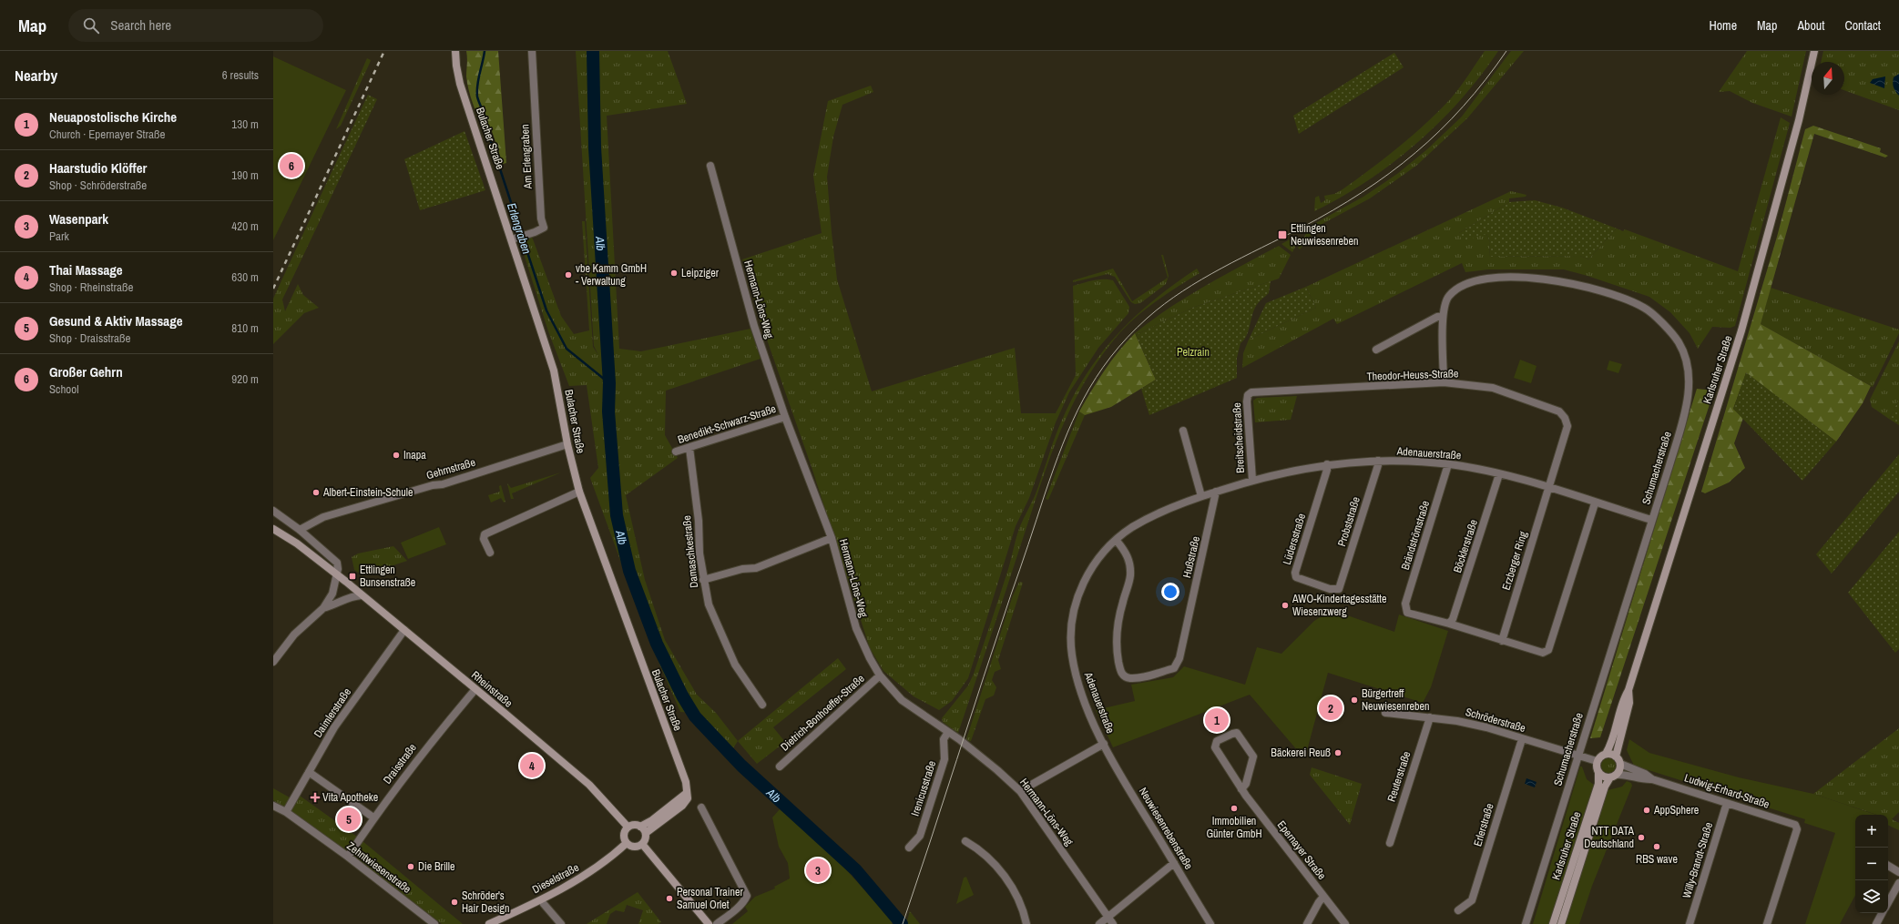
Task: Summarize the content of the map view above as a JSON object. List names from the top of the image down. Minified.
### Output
{"streets":{"main road":["Bulacher Straße","Karlsruher Straße","Rheinstraße","Dieselstraße"],"street":["Am Erlengraben","Hermann-Löns-Weg","Theodor-Heuss-Straße","Benedikt-Schwarz-Straße","Breitscheidstraße","Adenauerstraße","Schumacherstraße","Gehrnstraße","Probststraße","Brändströmstraße","Lüdersstraße","Böcklerstraße","Damaschkestraße","Hußstraße","Erzberger Ring","Daimlerstraße","Dietrich-Bonhoeffer-Straße","Schröderstraße","Draisstraße","Reuterstraße","Irenicusstraße","Ludwig-Erhard-Straße","Erlerstraße","Neuwiesenrebenstraße","Epernayer Straße","Willy-Brandt-Straße","Zehntwiesenstraße"]},"crossings":[["Bulacher Straße","Am Erlengraben"],["Bulacher Straße","Gehrnstraße"],["Bulacher Straße","Rheinstraße"],["Bulacher Straße","Dieselstraße"],["Hermann-Löns-Weg","Benedikt-Schwarz-Straße"],["Hermann-Löns-Weg","Dietrich-Bonhoeffer-Straße"],["Hermann-Löns-Weg","Irenicusstraße"],["Karlsruher Straße","Schröderstraße"],["Karlsruher Straße","Ludwig-Erhard-Straße"],["Theodor-Heuss-Straße","Breitscheidstraße"],["Theodor-Heuss-Straße","Adenauerstraße"],["Theodor-Heuss-Straße","Schumacherstraße"],["Theodor-Heuss-Straße","Erzberger Ring"],["Benedikt-Schwarz-Straße","Damaschkestraße"],["Breitscheidstraße","Adenauerstraße"],["Adenauerstraße","Schumacherstraße"],["Adenauerstraße","Probststraße"],["Adenauerstraße","Brändströmstraße"],["Adenauerstraße","Lüdersstraße"],["Adenauerstraße","Böcklerstraße"],["Adenauerstraße","Hußstraße"],["Adenauerstraße","Erzberger Ring"],["Adenauerstraße","Neuwiesenrebenstraße"],["Schumacherstraße","Schröderstraße"],["Probststraße","Lüdersstraße"],["Brändströmstraße","Böcklerstraße"],["Rheinstraße","Daimlerstraße"],["Rheinstraße","Draisstraße"],["Rheinstraße","Dieselstraße"],["Daimlerstraße","Zehntwiesenstraße"],["Schröderstraße","Reuterstraße"],["Schröderstraße","Ludwig-Erhard-Straße"],["Schröderstraße","Erlerstraße"],["Draisstraße","Zehntwiesenstraße"],["Ludwig-Erhard-Straße","Willy-Brandt-Straße"]],"water":["Erlengraben","Alb"],"parks":["Pelzrain"],"places":{"transit":["Ettlingen Neuwiesenreben","Ettlingen Bunsenstraße"],"other":["Leipziger","vbe Kamm GmbH - Verwaltung","Inapa","Albert-Einstein-Schule","AWO-Kindertagesstätte Wiesenzwerg","Bürgertreff Neuwiesenreben","Bäckerei Reuß","Immobilien Günter GmbH","AppSphere","NTT DATA Deutschland","RBS wave","Die Brille","Personal Trainer Samuel Orlet","Schröder's Hair Design"],"health":["Vita Apotheke"]},"north":"top","page":{"header":"Map","search":"Search here","nav":["Home","Map","About","Contact"],"heading":["Nearby","6 results"],"list":[{"mark":"1","name":"Neuapostolische Kirche","note":"Church · Epernayer Straße","value":"130 m"},{"mark":"2","name":"Haarstudio Klöffer","note":"Shop · Schröderstraße","value":"190 m"},{"mark":"3","name":"Wasenpark","note":"Park","value":"420 m"},{"mark":"4","name":"Thai Massage","note":"Shop · Rheinstraße","value":"630 m"},{"mark":"5","name":"Gesund & Aktiv Massage","note":"Shop · Draisstraße","value":"810 m"},{"mark":"6","name":"Großer Gehrn","note":"School","value":"920 m"}],"pins":["6","2","1","4","5","3"],"map_buttons":["+","−"]}}
